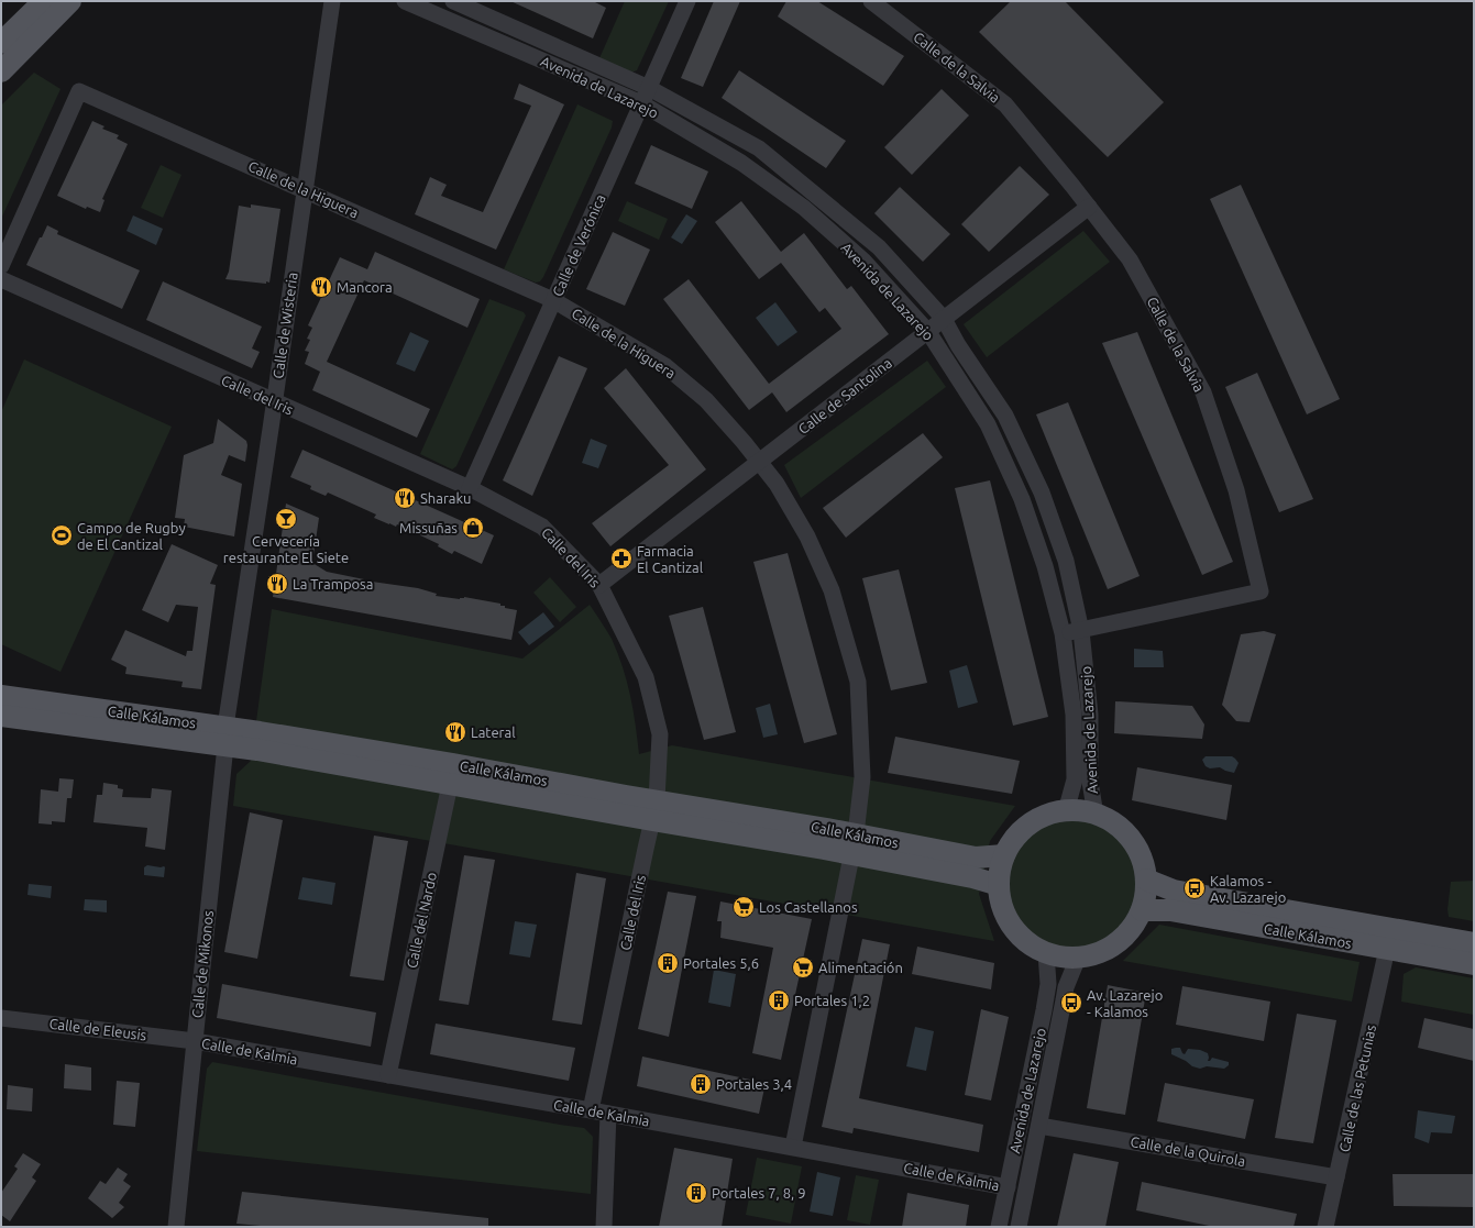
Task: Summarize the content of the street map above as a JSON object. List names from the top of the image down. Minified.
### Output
{"streets":{"main road":["Calle Kálamos"],"street":["Calle de la Salvia","Avenida de Lazarejo","Calle de la Higuera","Calle de Verónica","Calle de Wisteria","Calle del Iris","Calle de Santolina","Calle del Nardo","Calle de Mikonos","Calle de Eleusis","Calle de Kalmia","Calle de las Petunias","Calle de la Quirola"]},"crossings":[["Calle de la Salvia","Avenida de Lazarejo"],["Calle de la Salvia","Calle de Santolina"],["Avenida de Lazarejo","Calle de Verónica"],["Avenida de Lazarejo","Calle de Santolina"],["Avenida de Lazarejo","Calle Kálamos"],["Avenida de Lazarejo","Calle de Kalmia"],["Avenida de Lazarejo","Calle de la Quirola"],["Calle de la Higuera","Calle de Verónica"],["Calle de la Higuera","Calle de Wisteria"],["Calle de la Higuera","Calle de Santolina"],["Calle de la Higuera","Calle Kálamos"],["Calle de la Higuera","Calle de Kalmia"],["Calle de Verónica","Calle del Iris"],["Calle de Wisteria","Calle del Iris"],["Calle de Wisteria","Calle Kálamos"],["Calle de Wisteria","Calle de Mikonos"],["Calle del Iris","Calle de Santolina"],["Calle del Iris","Calle Kálamos"],["Calle del Iris","Calle de Kalmia"],["Calle Kálamos","Calle del Nardo"],["Calle Kálamos","Calle de Mikonos"],["Calle Kálamos","Calle de las Petunias"],["Calle del Nardo","Calle de Kalmia"],["Calle de Mikonos","Calle de Eleusis"],["Calle de Mikonos","Calle de Kalmia"],["Calle de Eleusis","Calle de Kalmia"],["Calle de las Petunias","Calle de la Quirola"]],"places":{"restaurant":["Mancora","Sharaku","La Tramposa","Lateral"],"bar":["Cervecería restaurante El Siete"],"shop":["Missuñas"],"sports":["Campo de Rugby de El Cantizal"],"pharmacy":["Farmacia El Cantizal"],"bus stop":["Kalamos - Av. Lazarejo","Av. Lazarejo - Kalamos"],"supermarket":["Los Castellanos","Alimentación"],"building":["Portales 5,6","Portales 1,2","Portales 3,4","Portales 7, 8, 9"]}}
